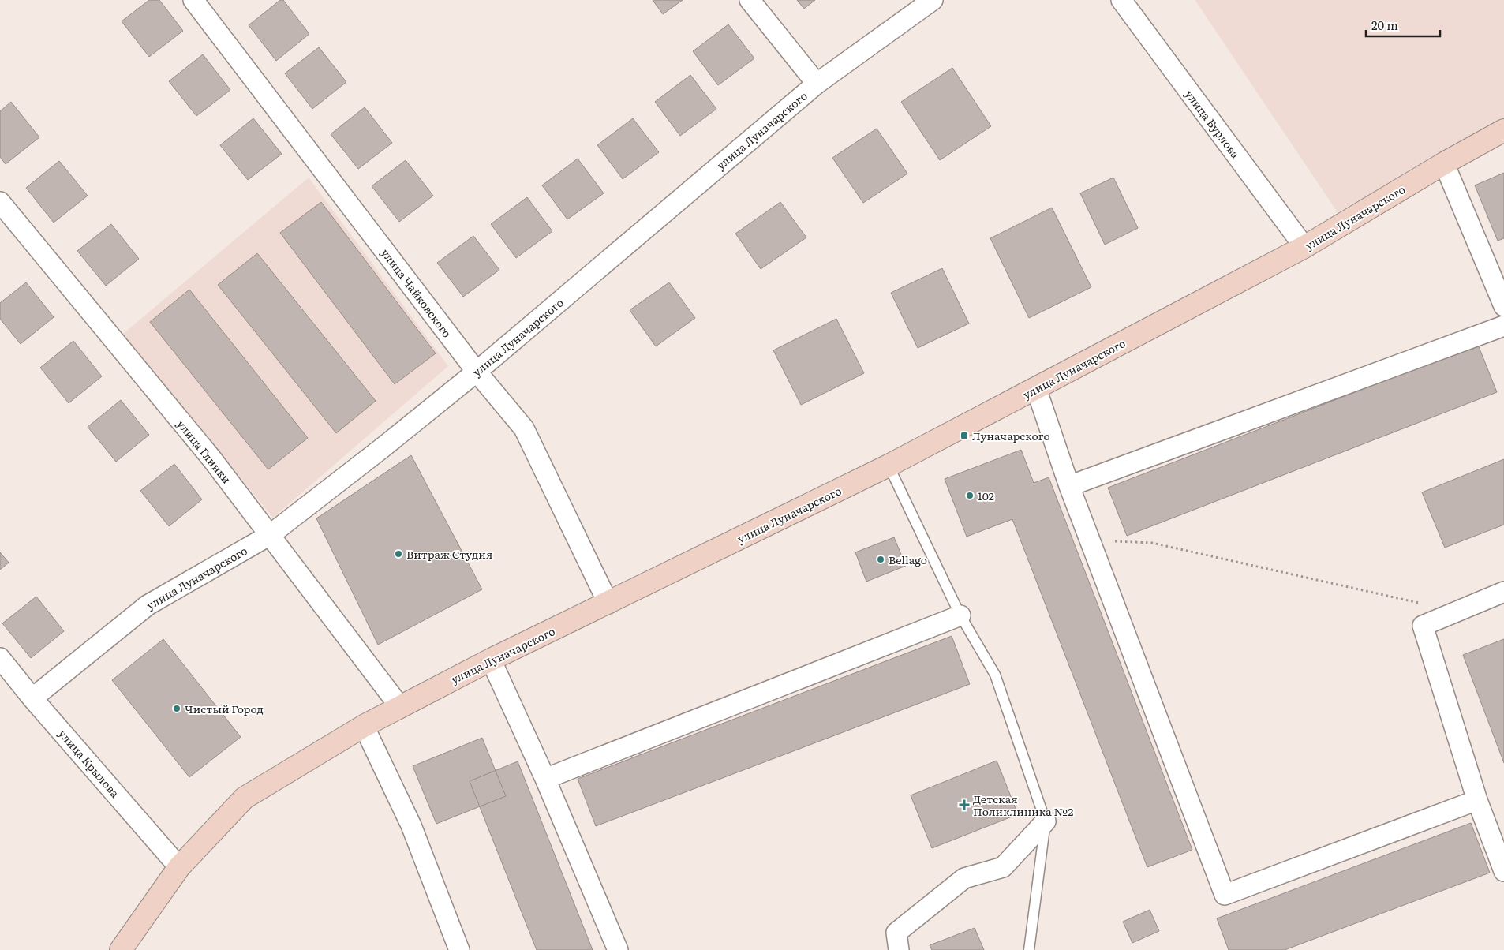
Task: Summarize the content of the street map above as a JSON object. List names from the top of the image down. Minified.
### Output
{"streets":{"street":["улица Бурлова","улица Луначарского","улица Чайковского","улица Глинки","улица Крылова"]},"crossings":[["улица Бурлова","улица Луначарского"],["улица Луначарского","улица Чайковского"],["улица Луначарского","улица Глинки"],["улица Луначарского","улица Крылова"]],"places":{"transit":["Луначарского"],"other":["102","Витраж Студия","Bellago","Чистый Город"],"health":["Детская Поликлиника №2"]},"scale_bar":"20 m"}
